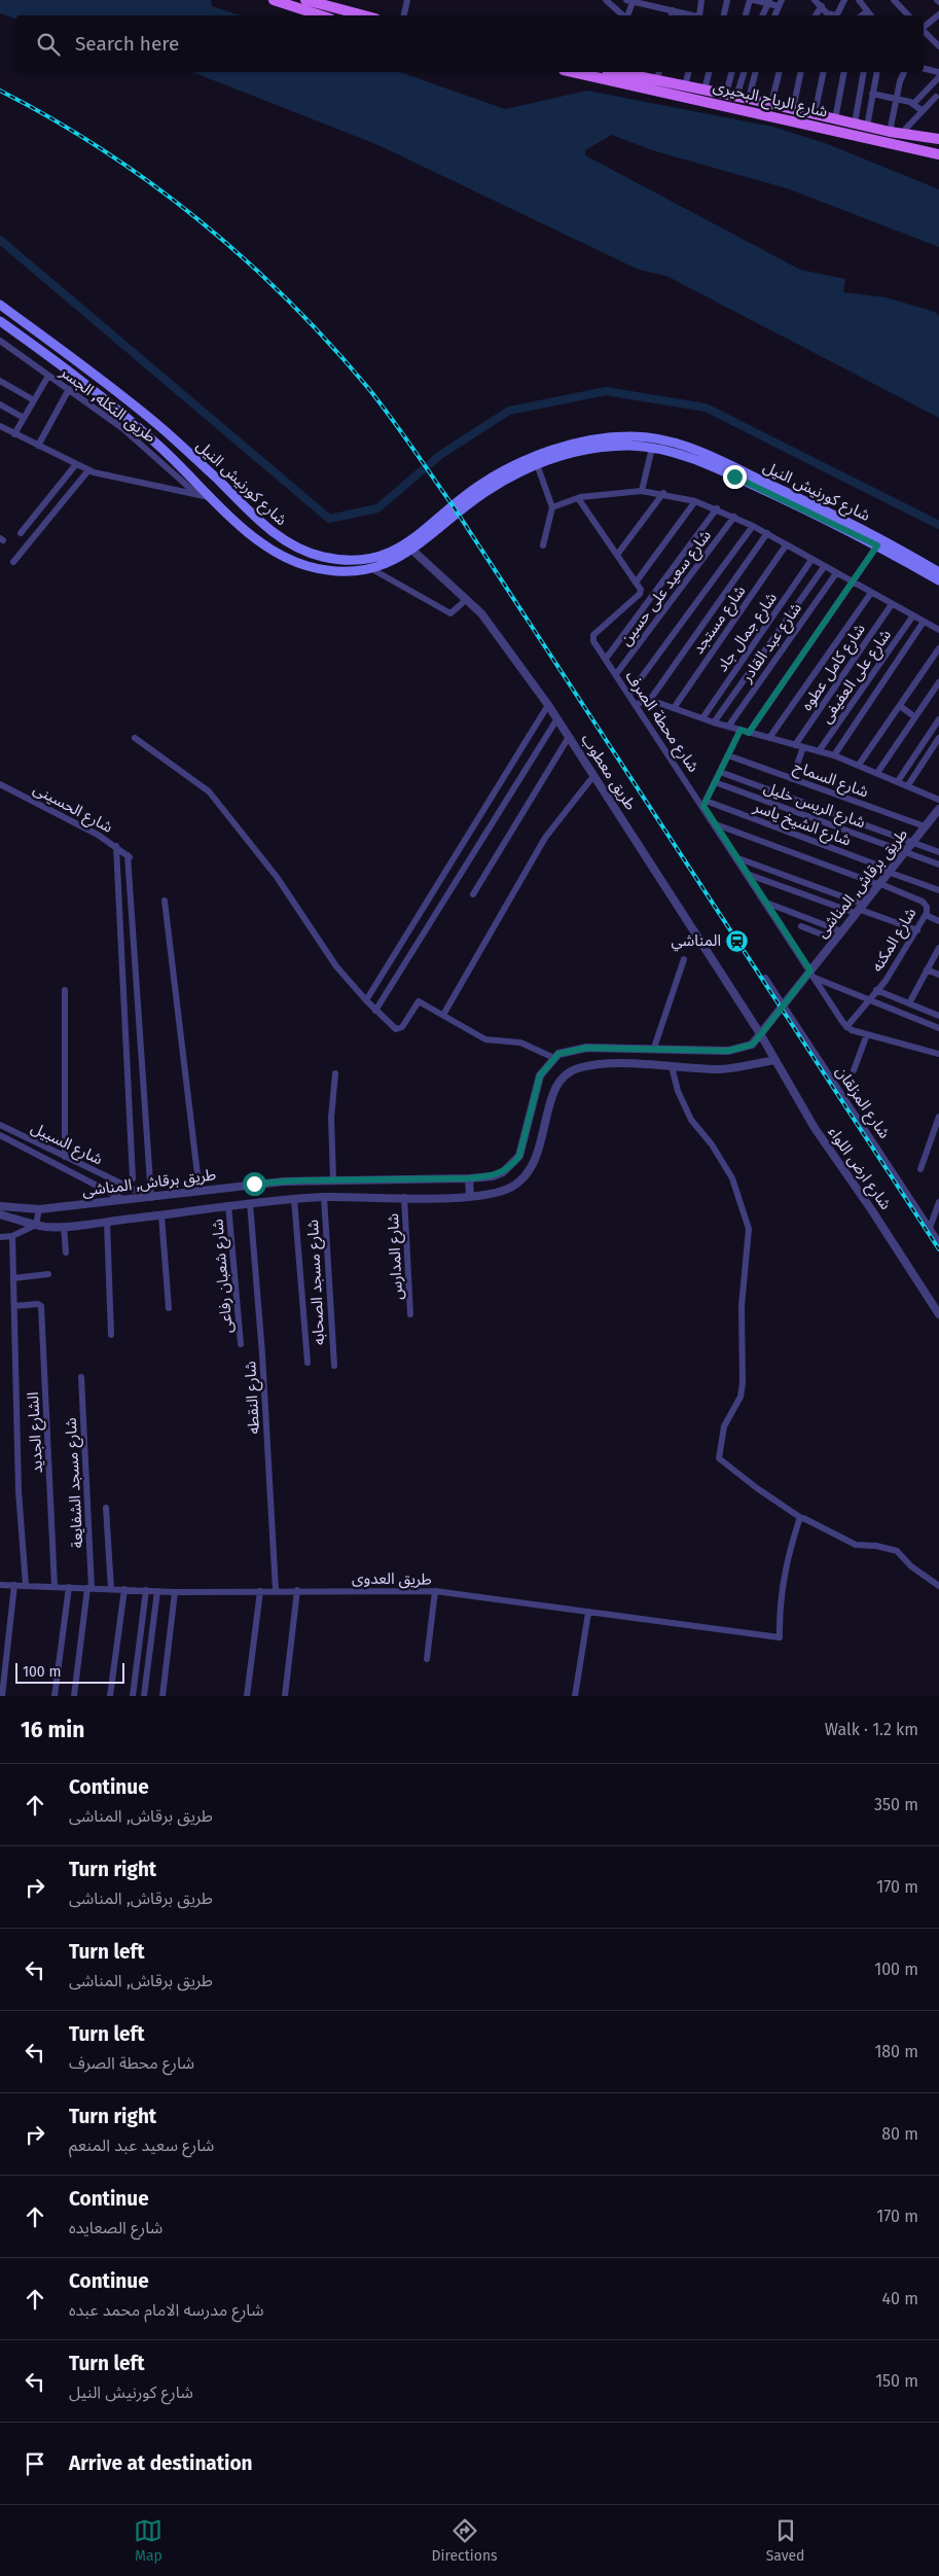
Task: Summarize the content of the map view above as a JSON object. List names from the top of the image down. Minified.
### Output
{"streets":{"main road":["شارع الرياح البحيرى","شارع كورنيش النيل"],"street":["طريق النكله, الجسر","شارع سعيد على حسين","شارع مستجد","شارع جمال جاد","شارع عبد القادر","شارع كامل عطوه","شارع على العفيفى","شارع محطة الصرف","طريق معطوب","شارع السماح","شارع الريس خليل","شارع الحسينى","شارع الشيخ ياسر","طريق برقاش, المناشى","شارع المكنه","شارع المزلقان","شارع السبيل","شارع ارض اللواء","شارع المدارس","شارع شعبان رفاعى","شارع مسجد الصحابه","شارع النقطه","الشارع الجديد","شارع مسجد الشفايعة","طريق العدوى"]},"crossings":[["شارع كورنيش النيل","طريق معطوب"],["شارع سعيد على حسين","شارع محطة الصرف"],["شارع محطة الصرف","شارع الشيخ ياسر"],["شارع محطة الصرف","طريق برقاش, المناشى"],["شارع محطة الصرف","شارع المكنه"],["طريق معطوب","طريق برقاش, المناشى"],["طريق معطوب","شارع ارض اللواء"],["شارع السماح","طريق برقاش, المناشى"],["شارع الريس خليل","طريق برقاش, المناشى"],["شارع الحسينى","طريق برقاش, المناشى"],["شارع الحسينى","شارع السبيل"],["شارع الشيخ ياسر","طريق برقاش, المناشى"],["طريق برقاش, المناشى","شارع المكنه"],["طريق برقاش, المناشى","شارع المزلقان"],["طريق برقاش, المناشى","شارع السبيل"],["طريق برقاش, المناشى","شارع ارض اللواء"],["طريق برقاش, المناشى","شارع المدارس"],["طريق برقاش, المناشى","شارع شعبان رفاعى"],["طريق برقاش, المناشى","شارع مسجد الصحابه"],["طريق برقاش, المناشى","شارع النقطه"],["شارع النقطه","طريق العدوى"],["الشارع الجديد","طريق العدوى"],["شارع مسجد الشفايعة","طريق العدوى"]],"places":{"station":["المناشي"]},"scale_bar":"100 m","page":{"search":"Search here","scale":"100 m","heading":["16 min","Walk · 1.2 km"],"list":[["Continue","طريق برقاش, المناشى","350 m"],["Turn right","طريق برقاش, المناشى","170 m"],["Turn left","طريق برقاش, المناشى","100 m"],["Turn left","شارع محطة الصرف","180 m"],["Turn right","شارع سعيد عبد المنعم","80 m"],["Continue","شارع الصعايده","170 m"],["Continue","شارع مدرسه الامام محمد عبده","40 m"],["Turn left","شارع كورنيش النيل","150 m"],"Arrive at destination"],"nav":["Map","Directions","Saved"]}}
